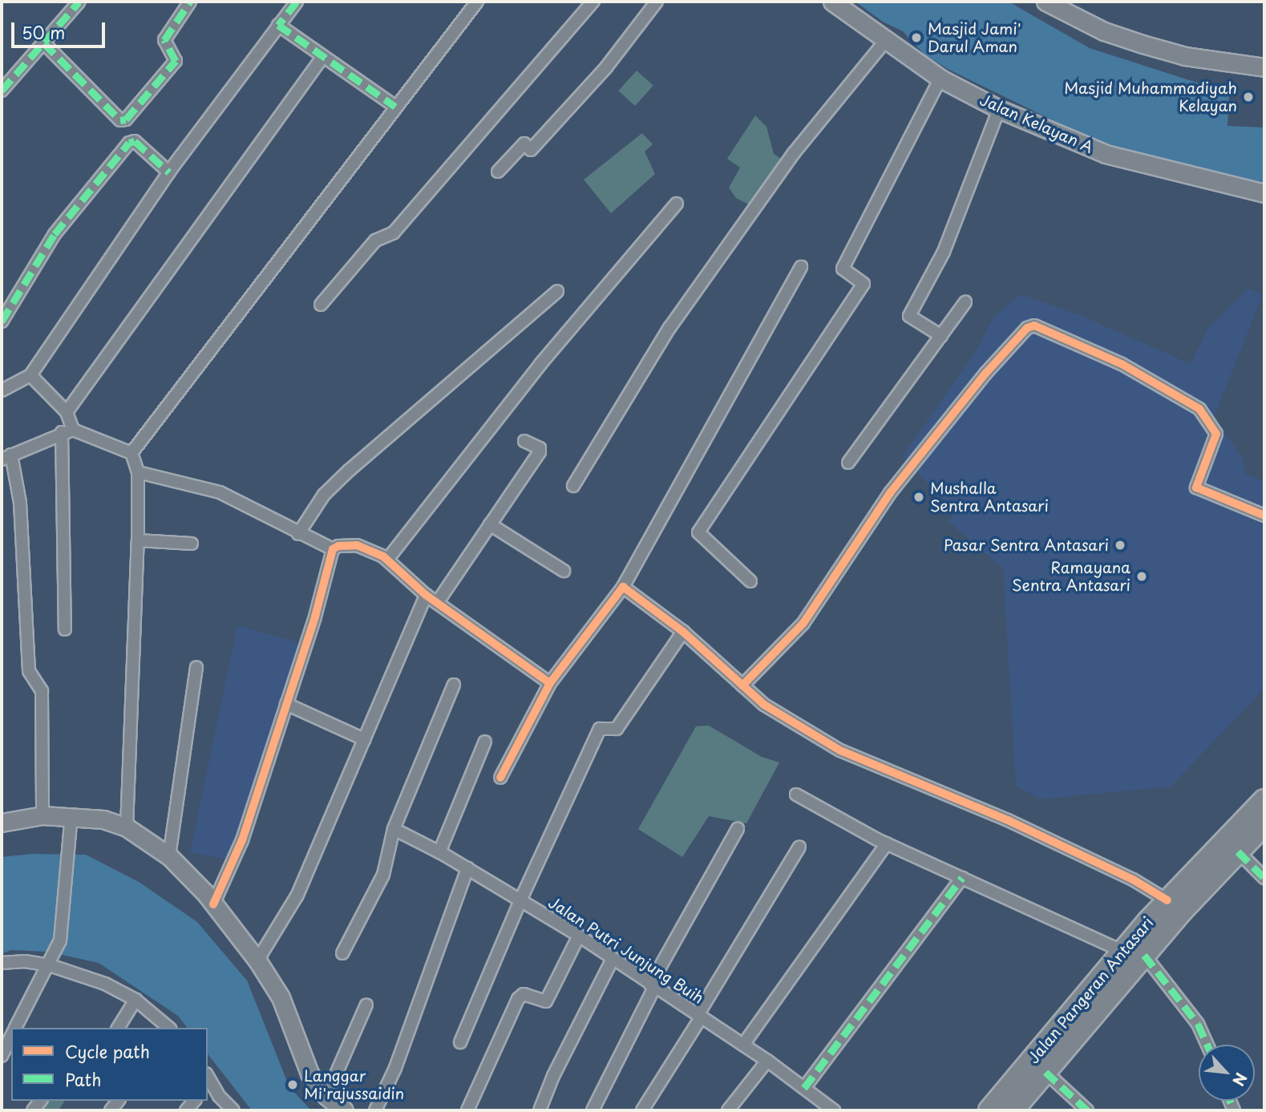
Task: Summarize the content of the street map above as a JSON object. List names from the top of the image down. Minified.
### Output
{"streets":{"highway":["Jalan Pangeran Antasari"],"street":["Jalan Kelayan A","Jalan Putri Junjung Buih"]},"places":["Masjid Jami' Darul Aman","Masjid Muhammadiyah Kelayan","Mushalla Sentra Antasari","Pasar Sentra Antasari","Ramayana Sentra Antasari","Langgar Mi'rajussaidin"],"legend":["Cycle path","Path"],"scale_bar":"50 m","north":"bottom right"}
